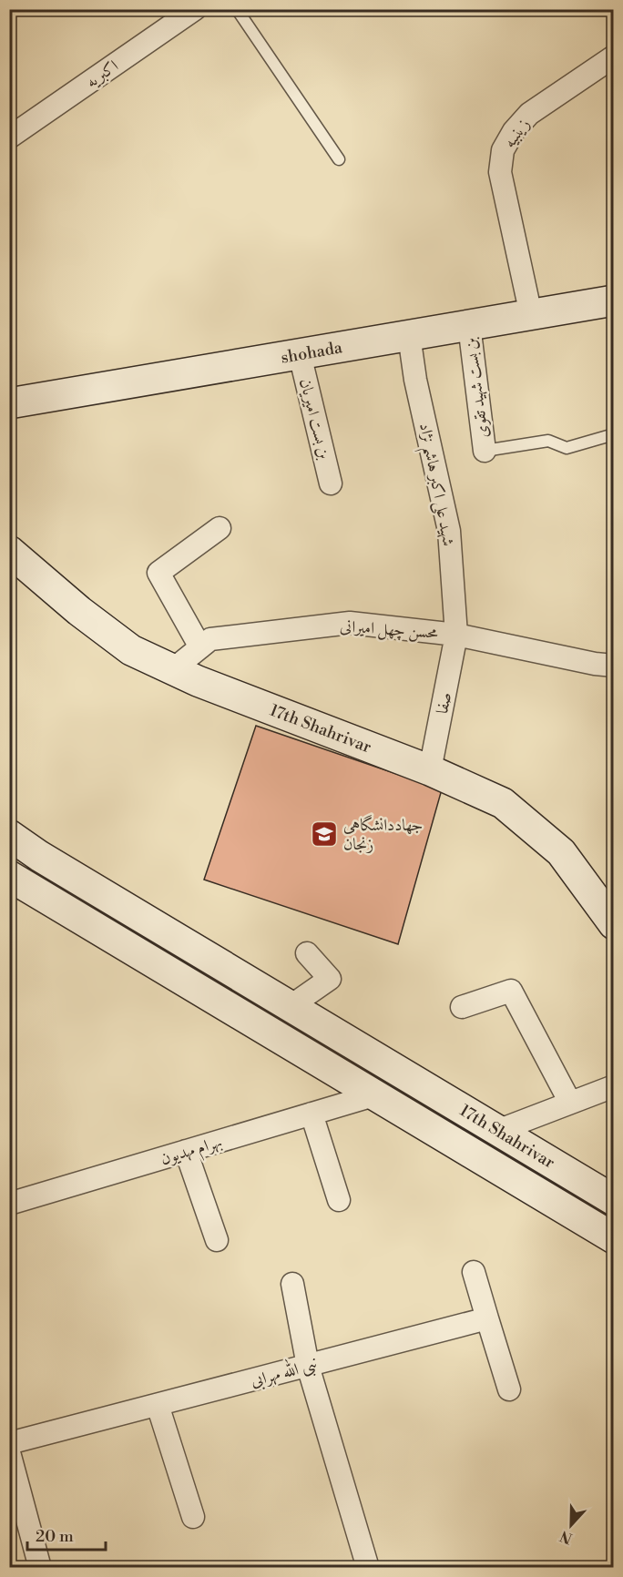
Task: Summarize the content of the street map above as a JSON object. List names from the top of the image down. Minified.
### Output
{"streets":{"main road":["shohada","17th Shahrivar"],"street":["اکبریه","زینبیه","بن بست شهید تقوی","بن بست امیریان","شهید علی اکبر هاشم نژاد","محسن چهل امیرانی","صفا","بهرام مهدیون","نبی الله مهرابی"]},"crossings":[["زینبیه","shohada"],["shohada","بن بست شهید تقوی"],["shohada","بن بست امیریان"],["shohada","شهید علی اکبر هاشم نژاد"],["شهید علی اکبر هاشم نژاد","محسن چهل امیرانی"],["شهید علی اکبر هاشم نژاد","صفا"],["محسن چهل امیرانی","صفا"],["محسن چهل امیرانی","17th Shahrivar"],["صفا","17th Shahrivar"],["17th Shahrivar","بهرام مهدیون"]],"places":{"school or university":["جهاددانشگاهی زنجان"]},"scale_bar":"20 m","north":"bottom"}
